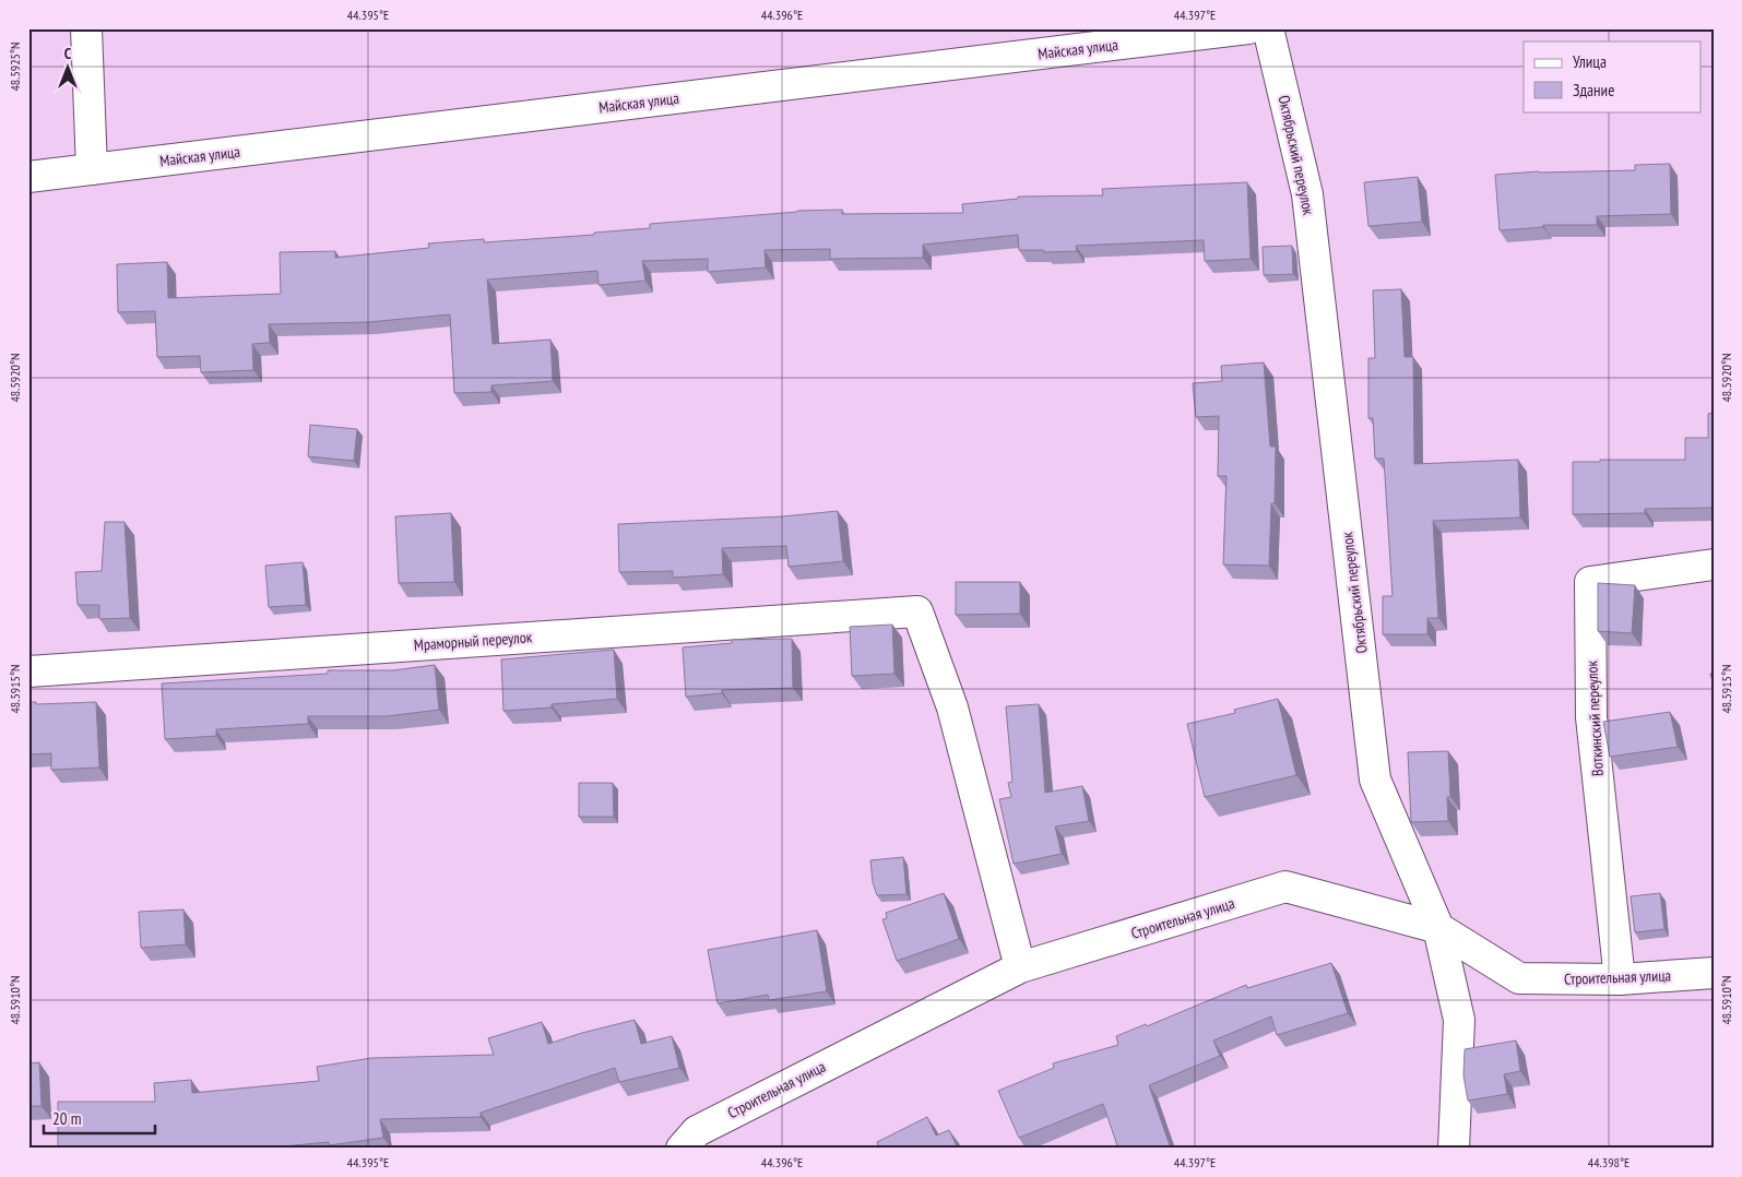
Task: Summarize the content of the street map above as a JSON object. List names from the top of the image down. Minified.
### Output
{"streets":{"street":["Майская улица","Октябрьский переулок","Мраморный переулок","Воткинский переулок","Строительная улица"]},"crossings":[["Октябрьский переулок","Строительная улица"],["Мраморный переулок","Строительная улица"],["Воткинский переулок","Строительная улица"]],"legend":["Улица","Здание"],"scale_bar":"20 m","north":"top","coordinates":["44.395°E","44.396°E","44.397°E","48.5925°N","48.5920°N","48.5915°N","48.5910°N","44.398°E"]}
